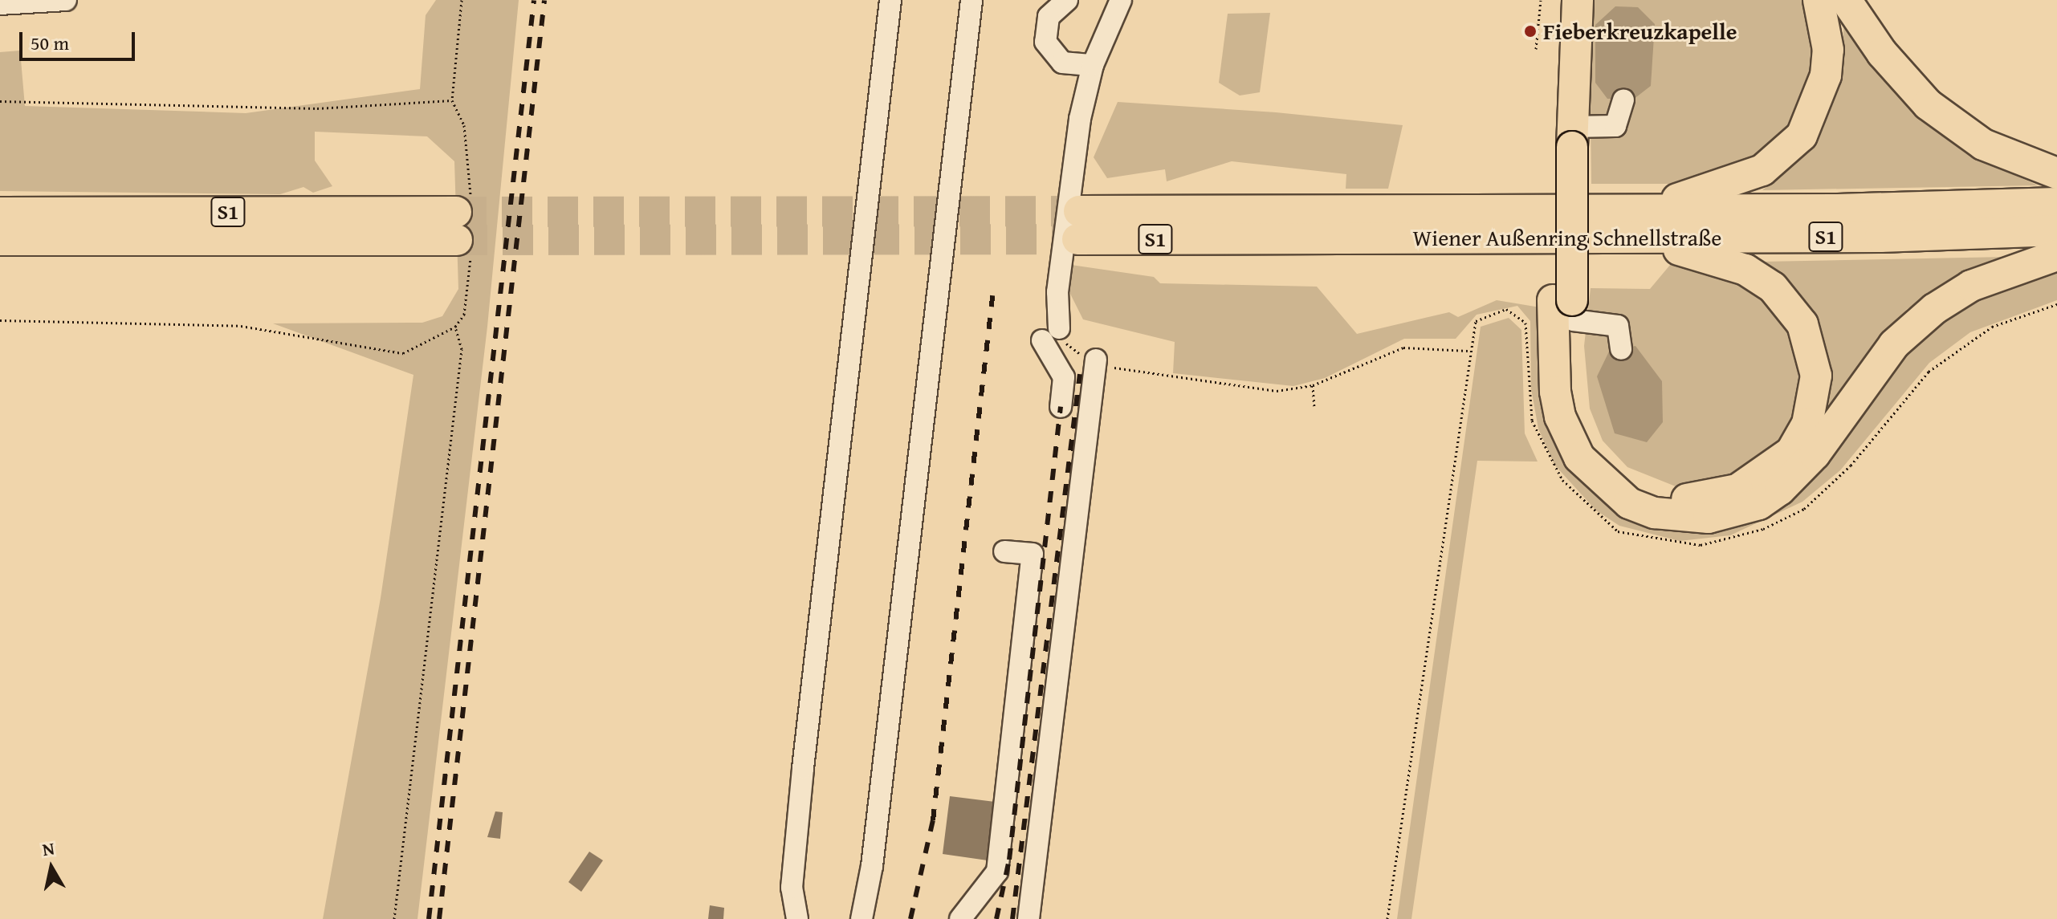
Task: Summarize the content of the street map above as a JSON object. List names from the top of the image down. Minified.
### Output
{"streets":{"highway":["S1","Wiener Außenring Schnellstraße"]},"places":["Fieberkreuzkapelle"],"scale_bar":"50 m","north":"top"}
